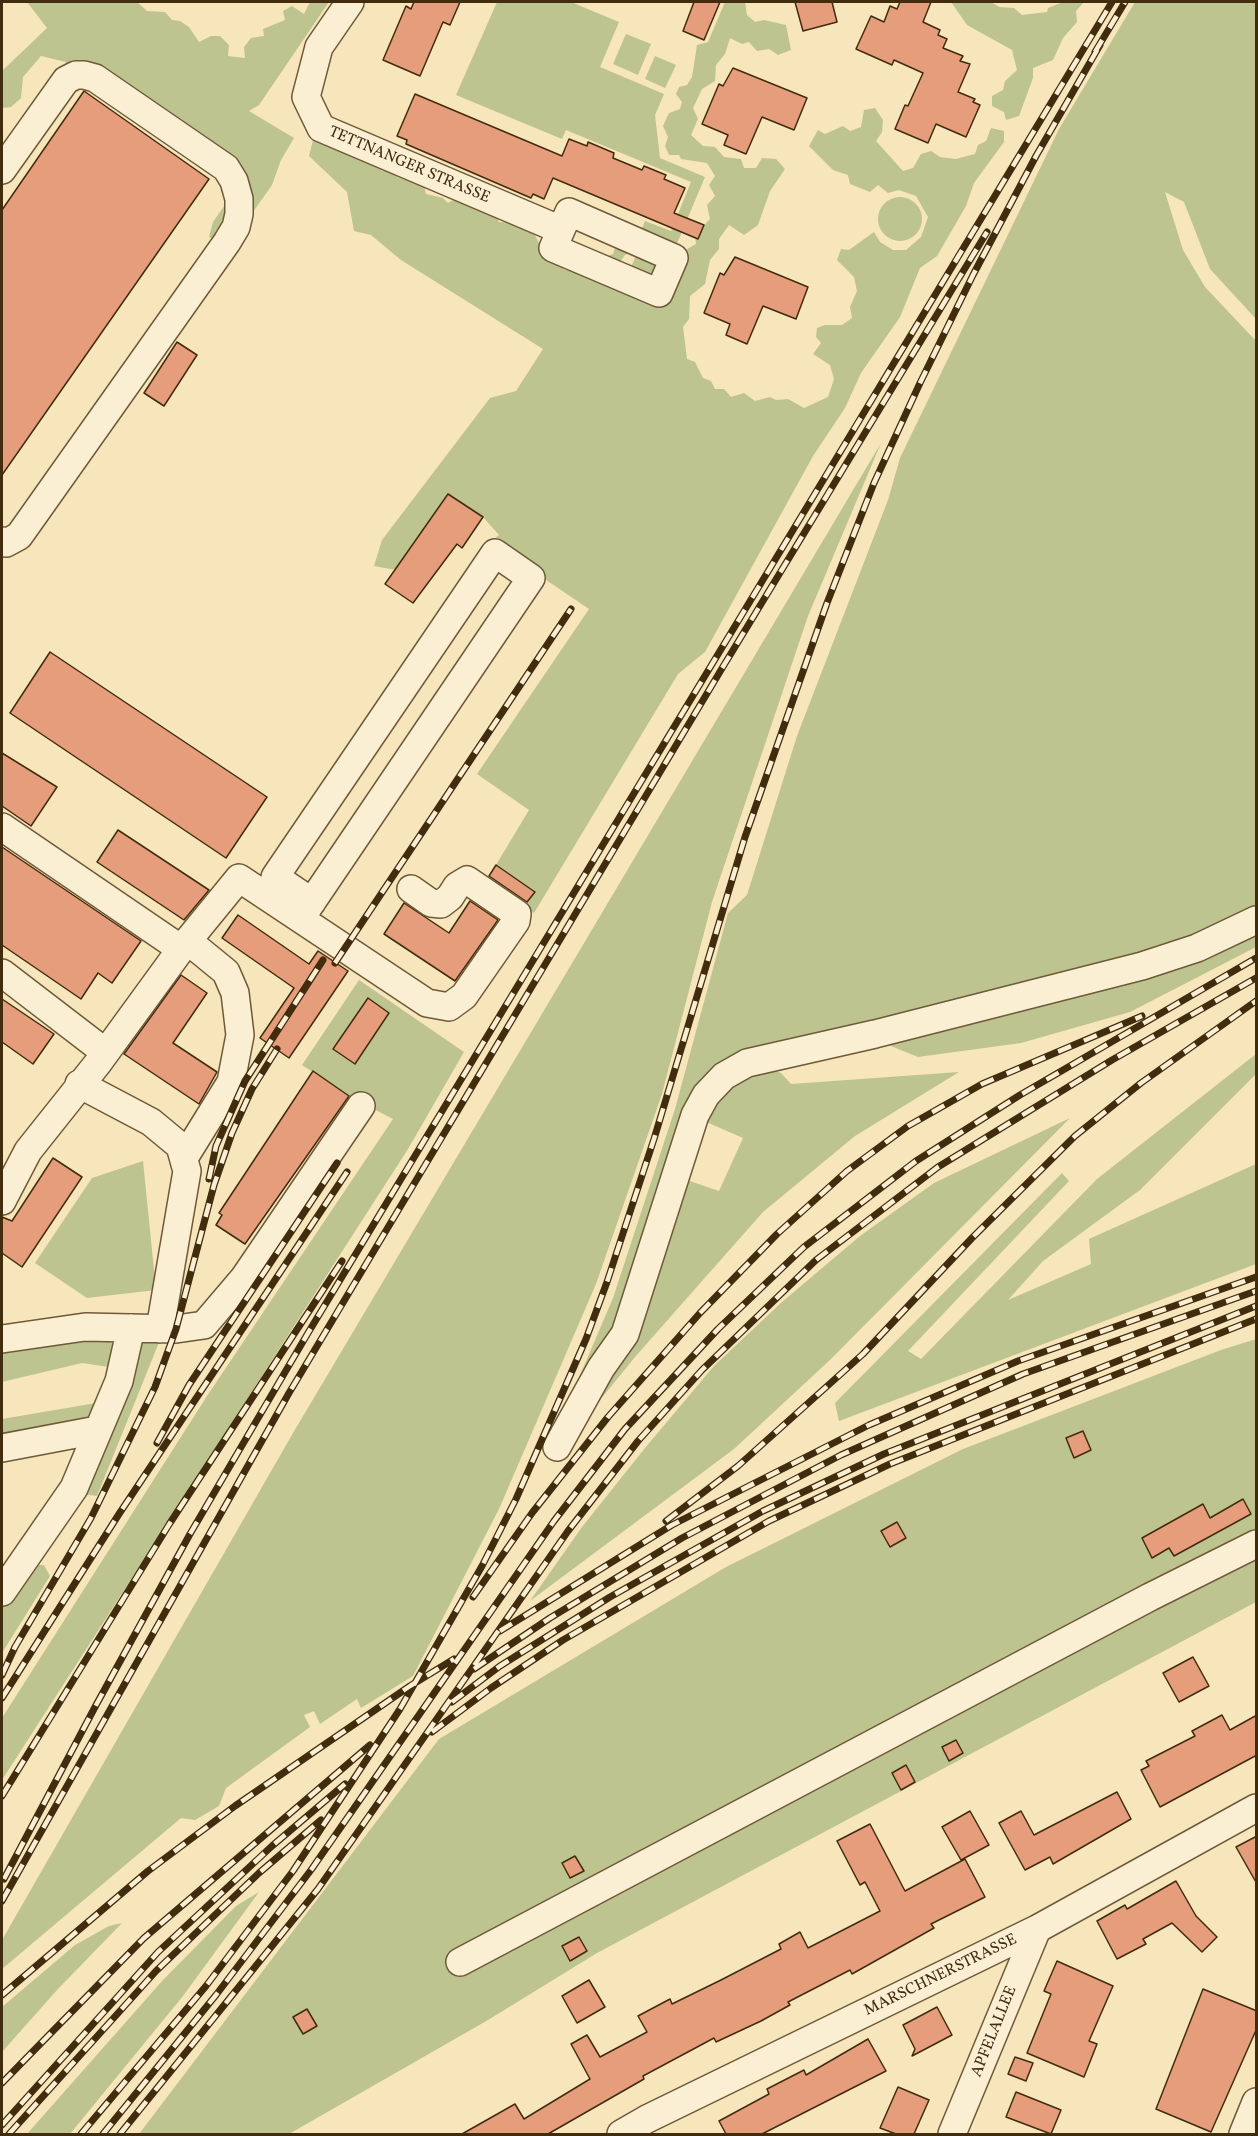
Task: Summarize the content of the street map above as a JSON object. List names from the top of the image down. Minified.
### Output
{"streets":{"street":["TETTNANGER STRASSE","MARSCHNERSTRASSE","APFELALLEE"]},"crossings":[["MARSCHNERSTRASSE","APFELALLEE"]]}
